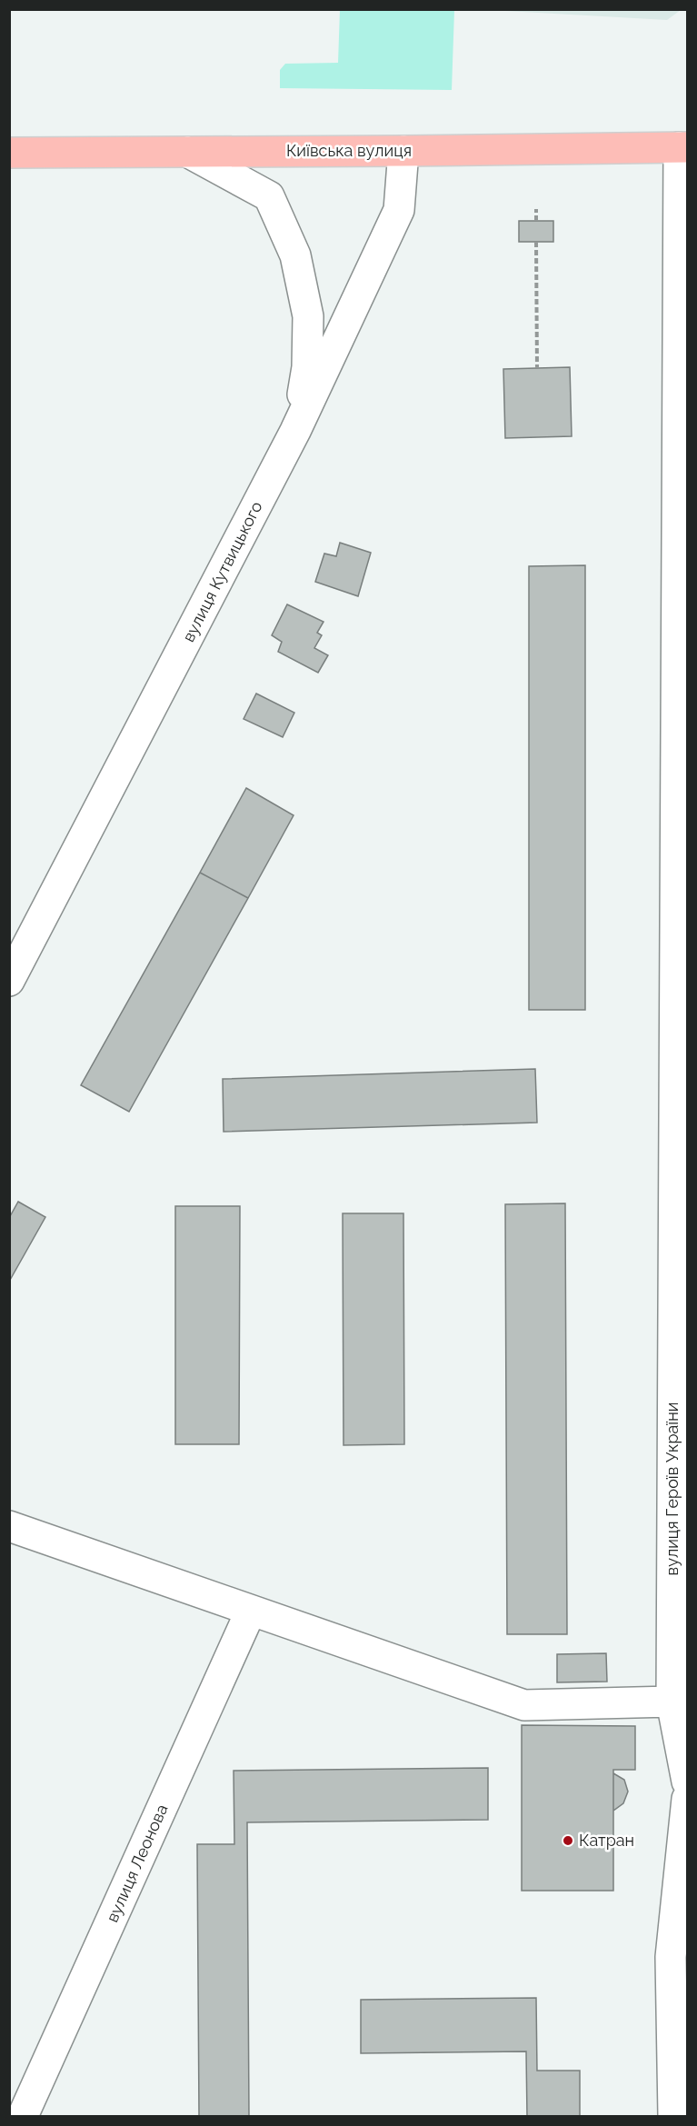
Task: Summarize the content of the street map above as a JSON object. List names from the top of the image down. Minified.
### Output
{"streets":{"main road":["Київська вулиця"],"street":["вулиця Кутвицького","вулиця Героїв України","вулиця Леонова"]},"crossings":[["Київська вулиця","вулиця Кутвицького"],["Київська вулиця","вулиця Героїв України"]],"places":["Катран"]}
